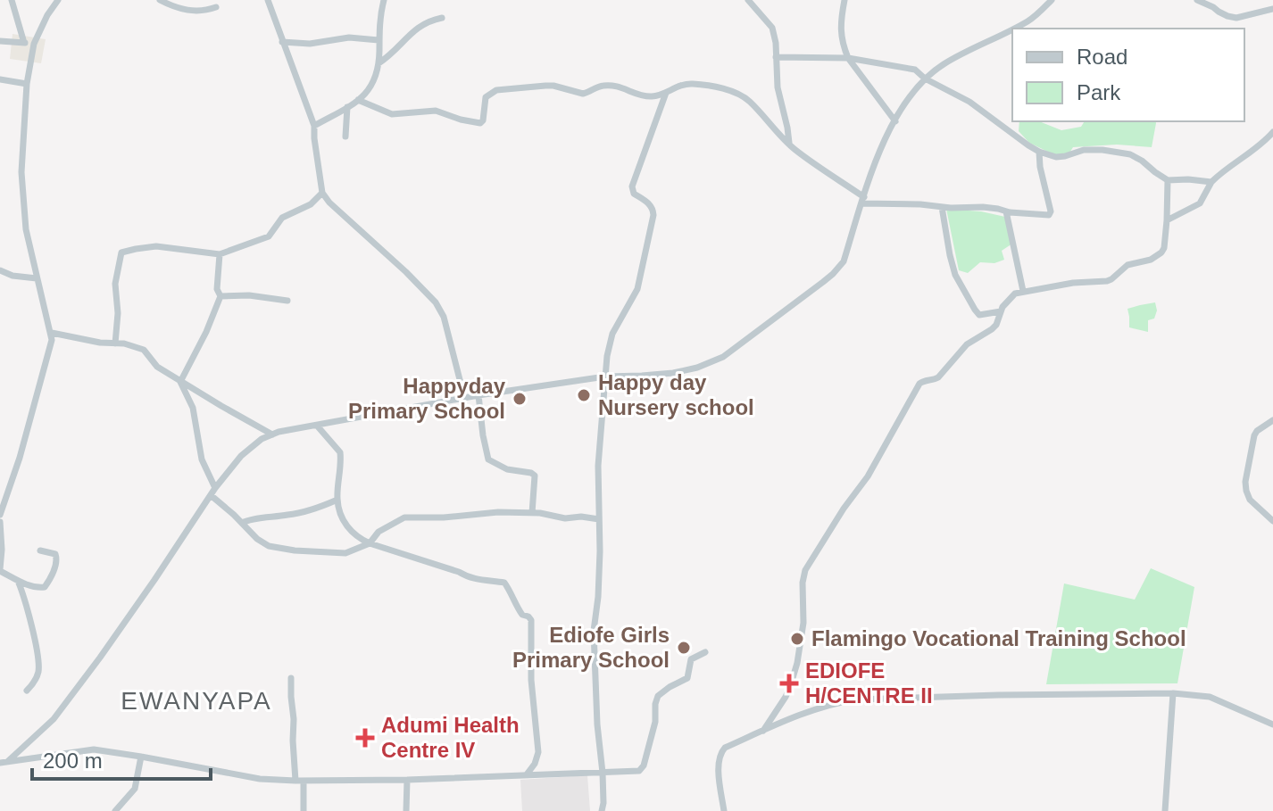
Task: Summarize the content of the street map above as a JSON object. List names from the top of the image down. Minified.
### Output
{"districts":["EWANYAPA"],"places":{"other":["Happy day Nursery school","Happyday Primary School","Flamingo Vocational Training School","Ediofe Girls Primary School"],"health":["EDIOFE H/CENTRE II","Adumi Health Centre IV"]},"legend":["Road","Park"],"scale_bar":"200 m"}
